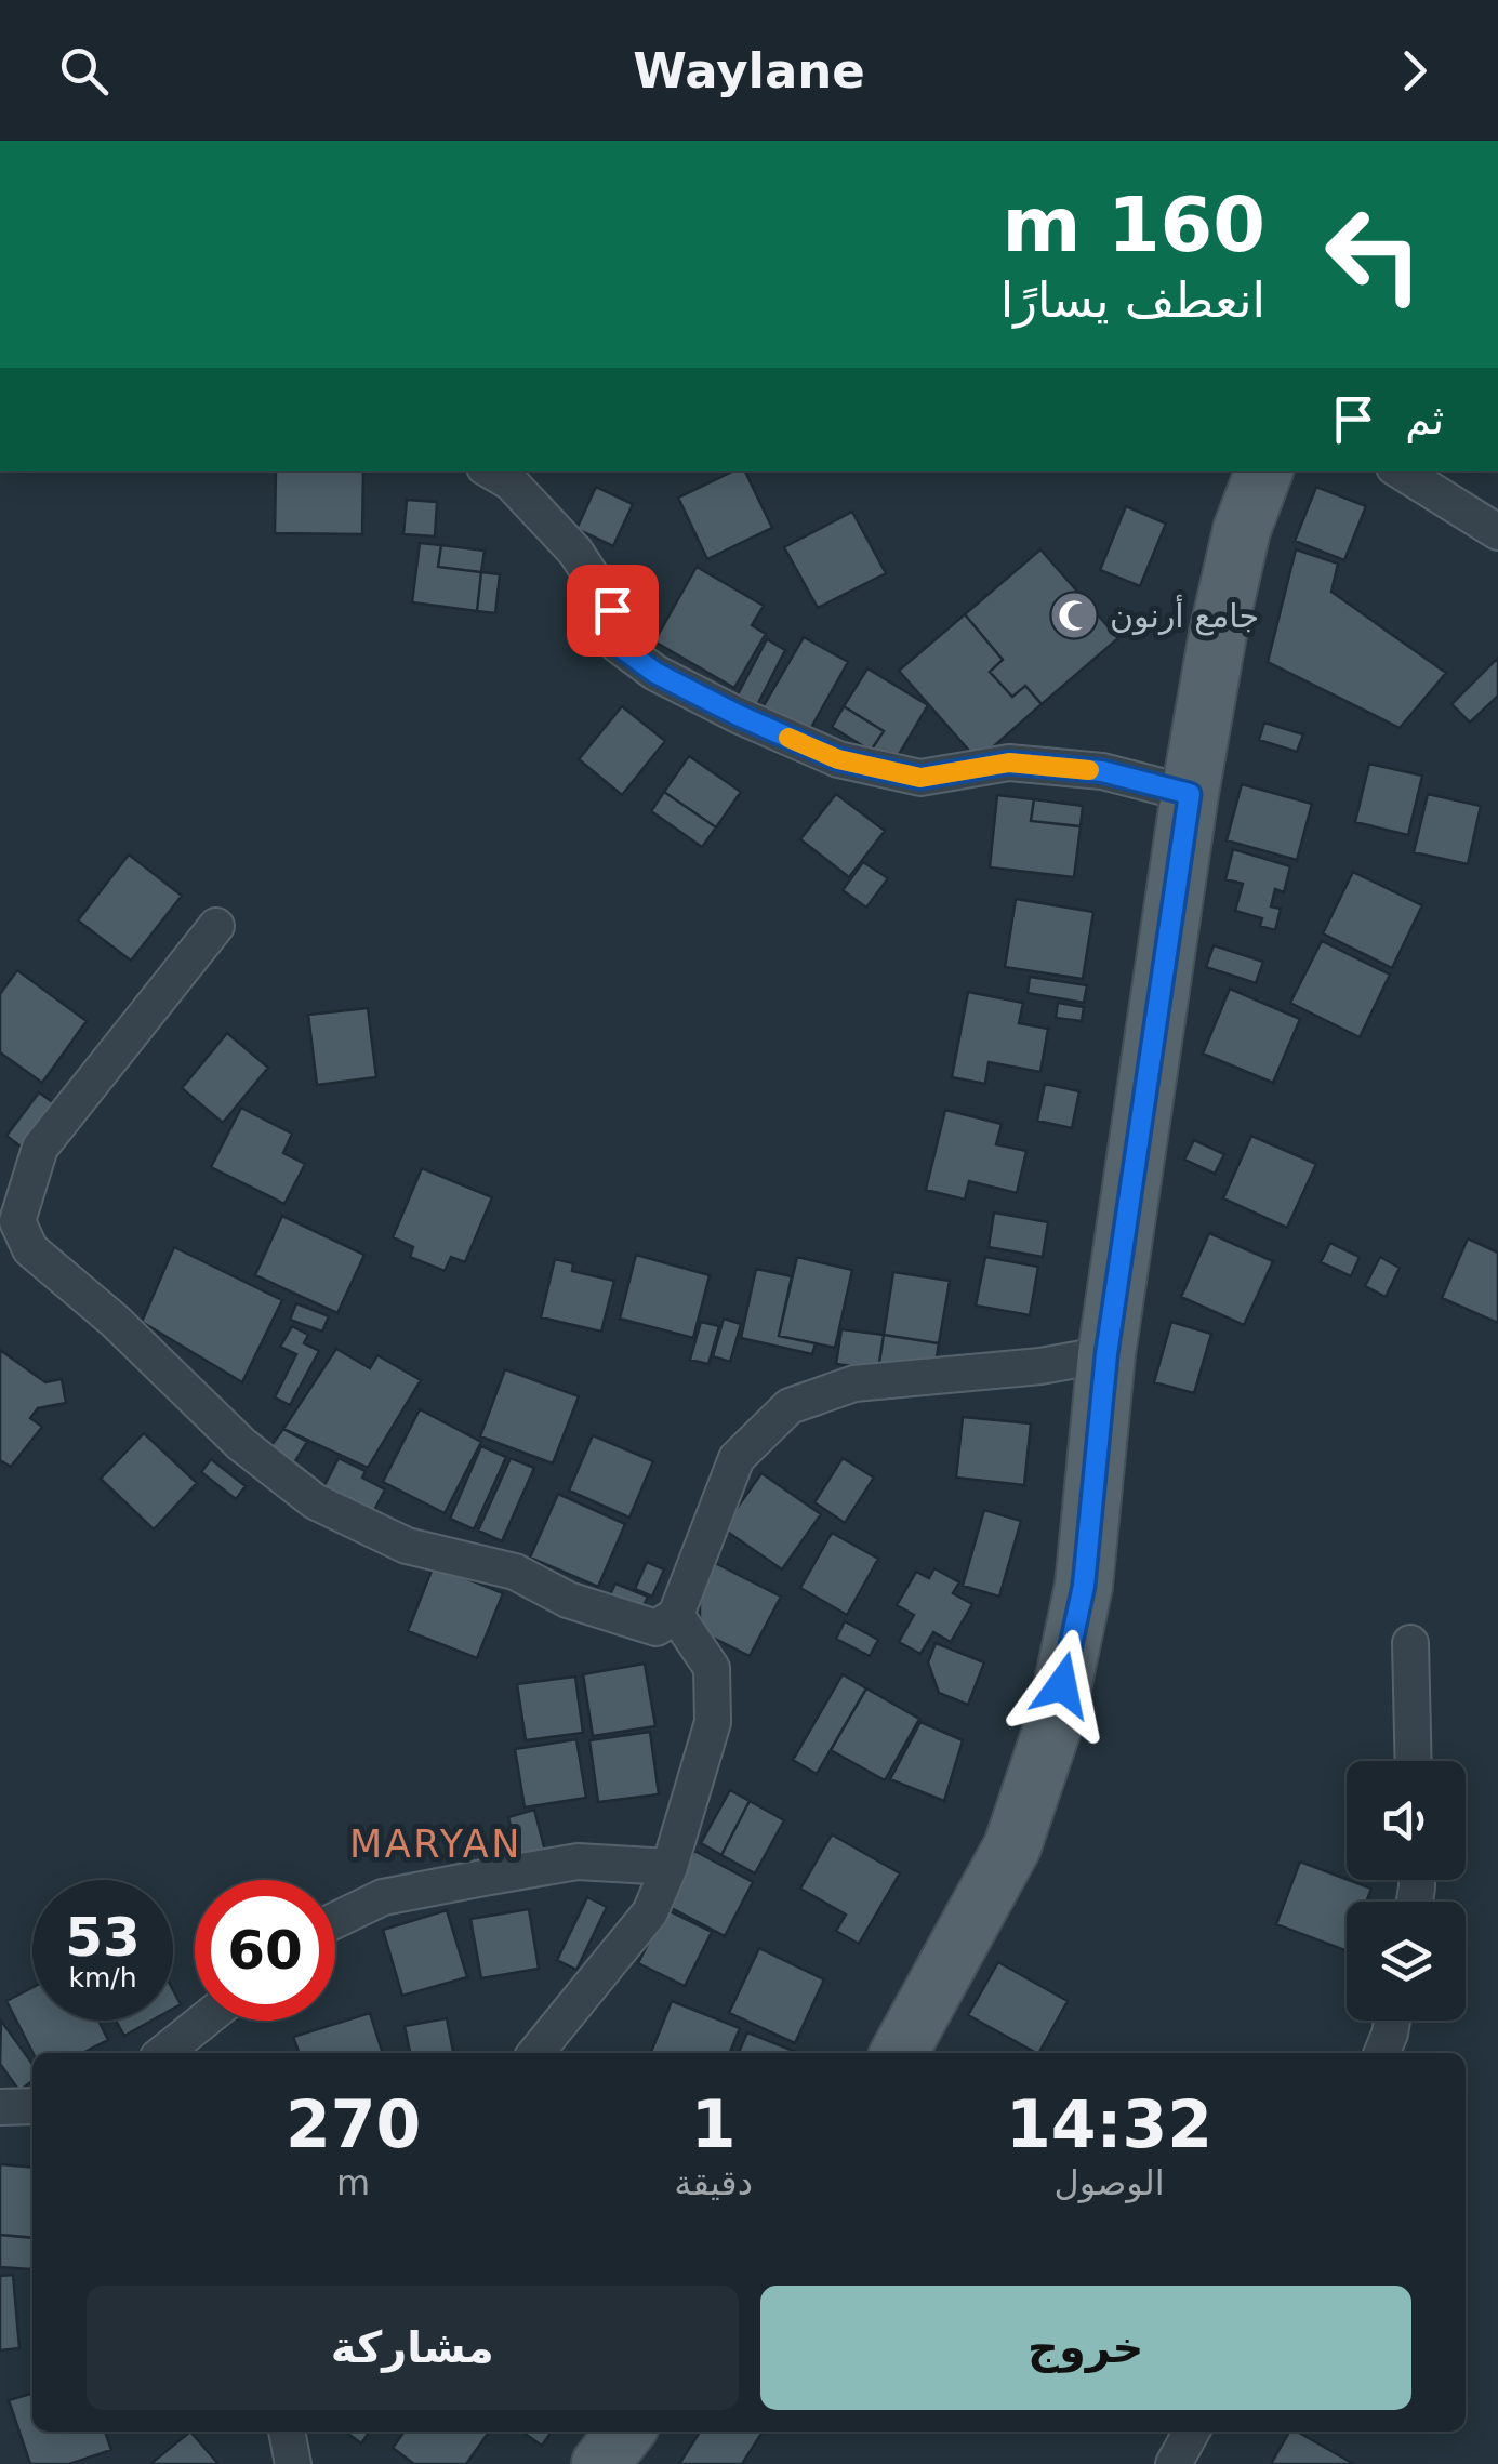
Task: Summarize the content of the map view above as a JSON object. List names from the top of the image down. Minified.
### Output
{"districts":["MARYAN"],"places":{"mosque":["جامع أرنون"]},"page":{"header":"Waylane","turn":["160 m","انعطف يسارًا"],"then":"ثم","speed":"53 km/h","limit":"60","eta":["14:32","الوصول","1","دقيقة","270","m"],"buttons":["خروج","مشاركة"]}}
